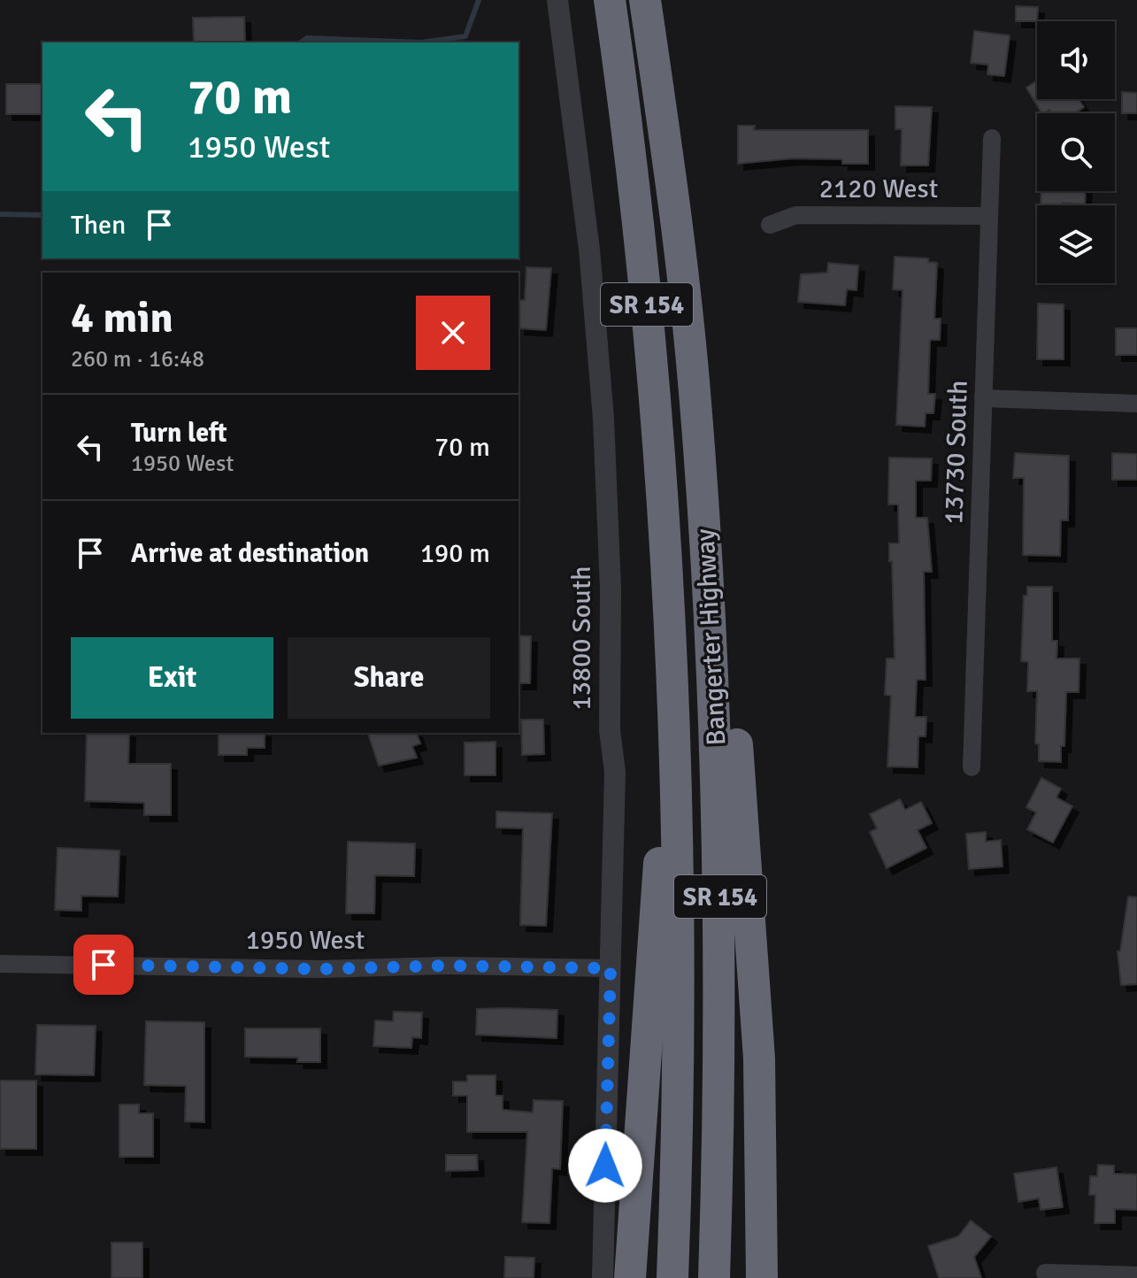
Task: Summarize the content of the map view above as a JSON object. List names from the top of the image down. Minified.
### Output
{"streets":{"highway":["SR 154","Bangerter Highway"],"street":["2120 West","13730 South","13800 South","1950 West"]},"crossings":[["2120 West","13730 South"],["13800 South","1950 West"]],"page":{"turn":["70 m","1950 West"],"then":"Then","heading":["4 min","260 m · 16:48"],"list":[{"name":"Turn left","note":"1950 West","value":"70 m"},{"name":"Arrive at destination","value":"190 m"}],"buttons":["Exit","Share"]}}
